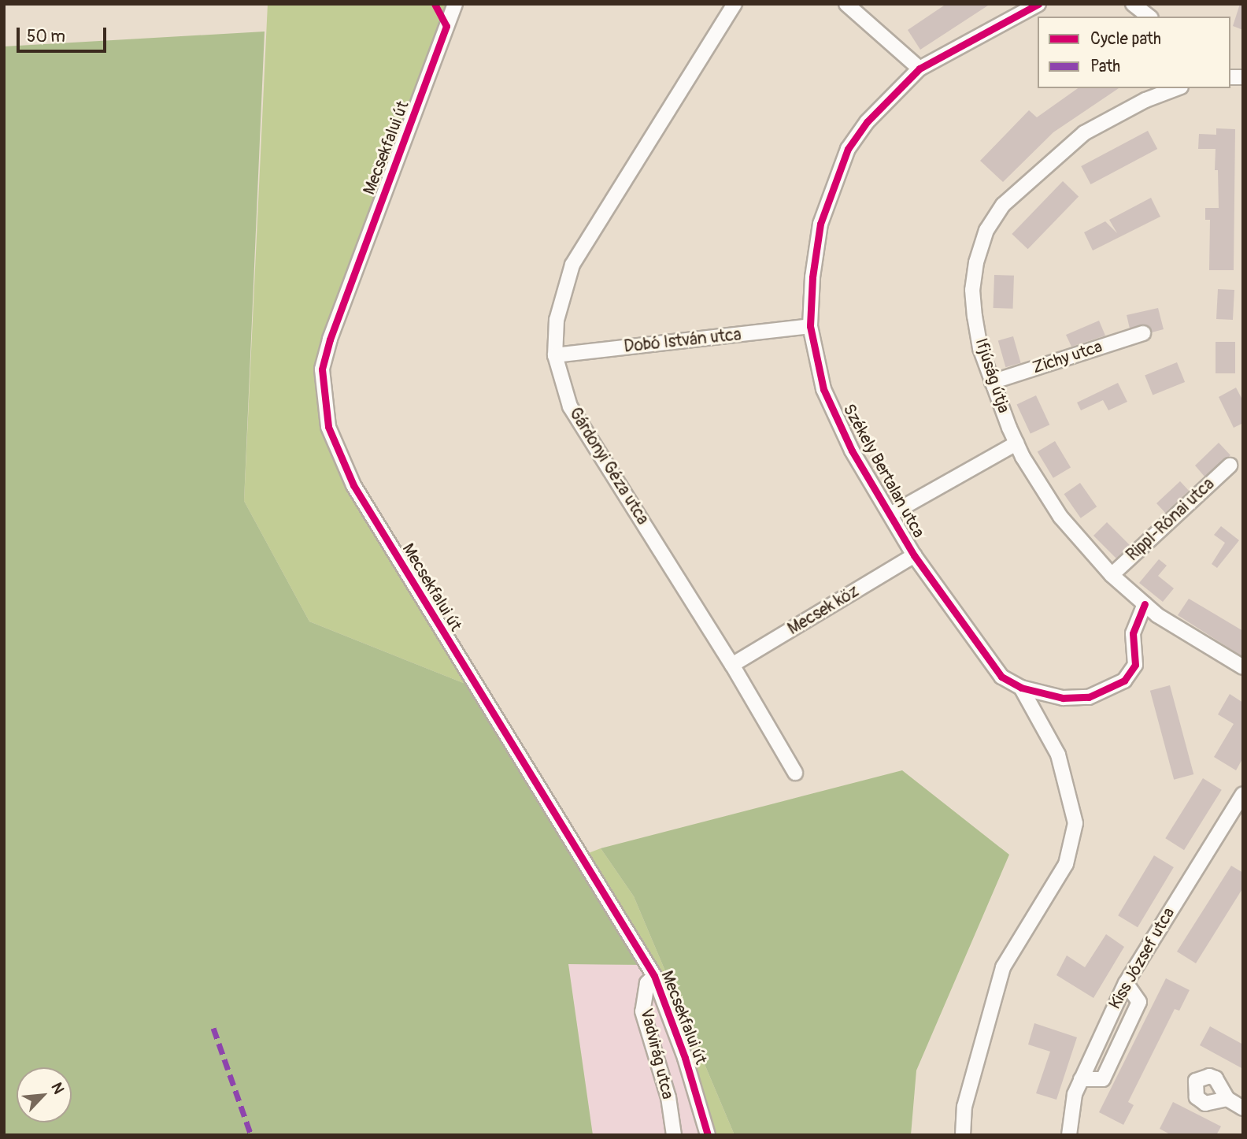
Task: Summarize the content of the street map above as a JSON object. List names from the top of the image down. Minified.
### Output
{"streets":{"street":["Mecsekfalui út","Dobó István utca","Zichy utca","Ifjúság útja","Gárdonyi Géza utca","Székely Bertalan utca","Rippl-Rónai utca","Mecsek köz","Kiss József utca","Vadvirág utca"]},"crossings":[["Mecsekfalui út","Vadvirág utca"],["Dobó István utca","Gárdonyi Géza utca"],["Dobó István utca","Székely Bertalan utca"],["Zichy utca","Ifjúság útja"],["Ifjúság útja","Rippl-Rónai utca"],["Gárdonyi Géza utca","Mecsek köz"],["Székely Bertalan utca","Mecsek köz"]],"legend":["Cycle path","Path"],"scale_bar":"50 m","north":"top right"}
